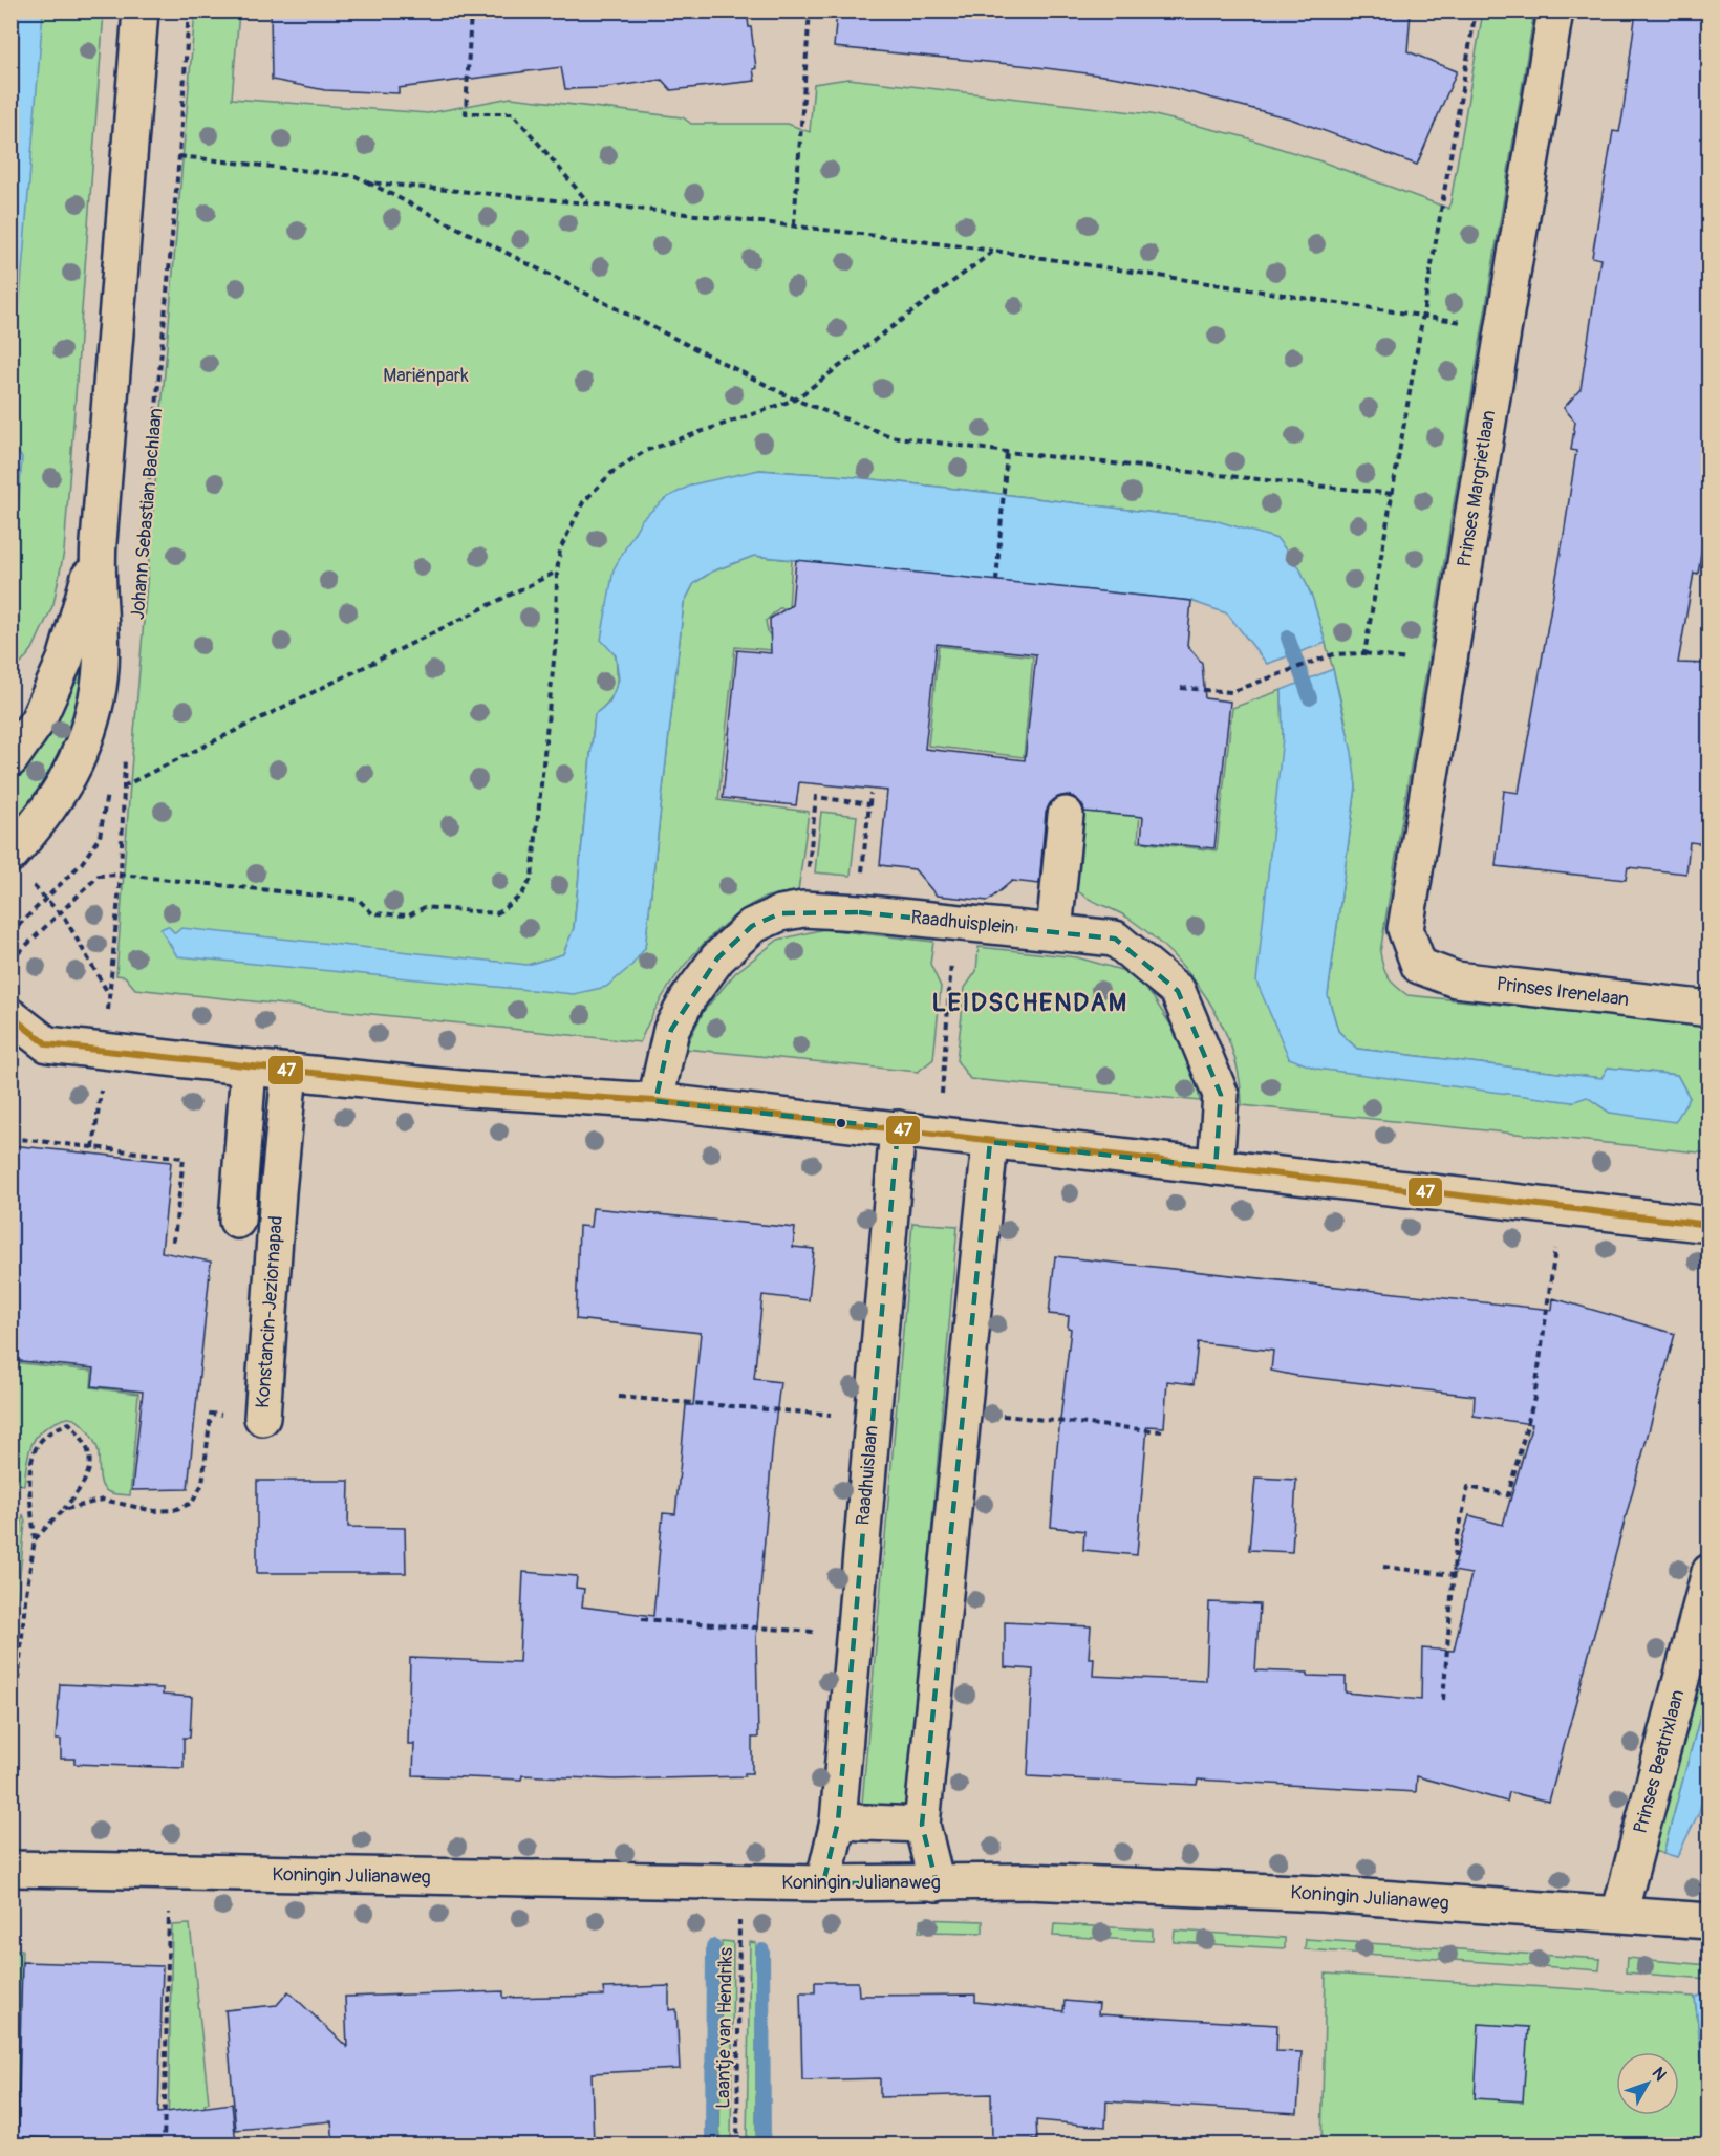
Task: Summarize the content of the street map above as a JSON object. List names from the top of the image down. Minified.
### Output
{"streets":{"street":["Prinses Margrietlaan","Johann Sebastian Bachlaan","Raadhuisplein","Prinses Irenelaan","Konstancin-Jeziornapad","Raadhuislaan","Prinses Beatrixlaan","Koningin Julianaweg"],"path":["Laantje van Hendriks"]},"crossings":[["Prinses Margrietlaan","Prinses Irenelaan"],["Raadhuislaan","Koningin Julianaweg"],["Prinses Beatrixlaan","Koningin Julianaweg"]],"districts":["LEIDSCHENDAM"],"parks":["Mariënpark"],"lines":["transit line 47"],"north":"top right"}
